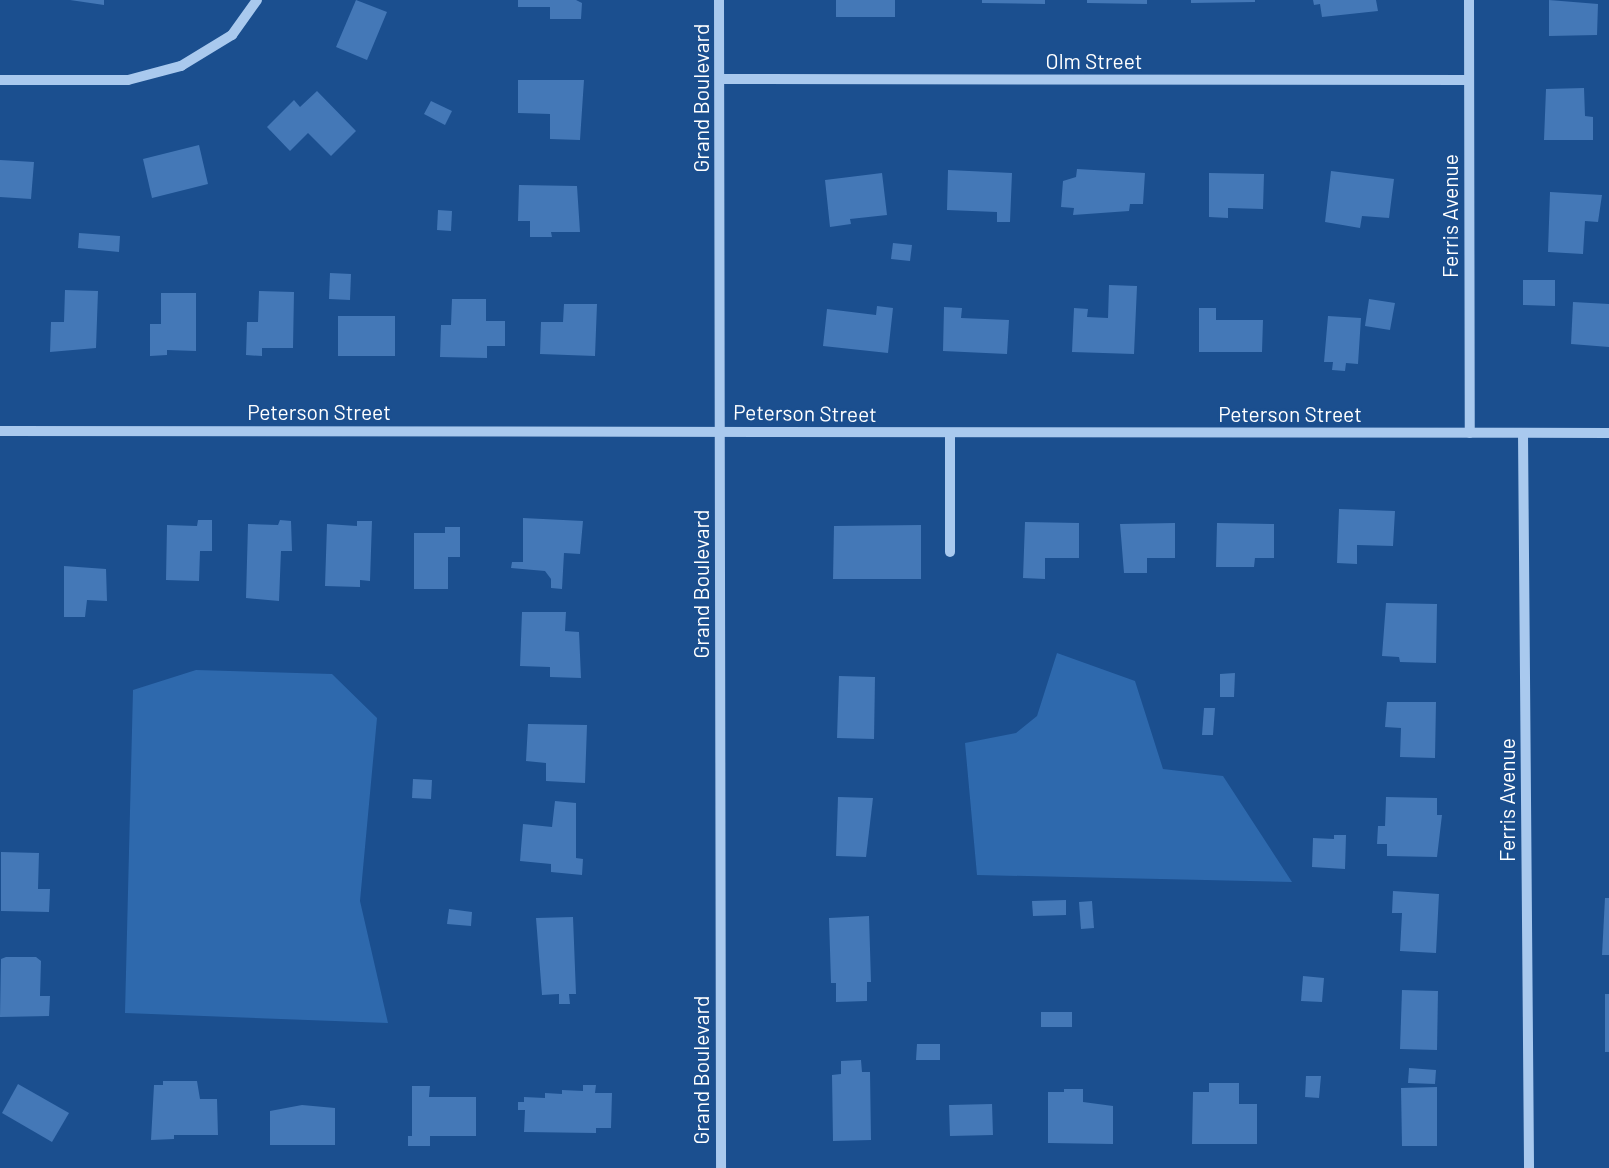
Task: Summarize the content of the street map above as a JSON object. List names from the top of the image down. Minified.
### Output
{"streets":{"street":["Olm Street","Grand Boulevard","Ferris Avenue","Peterson Street"]},"crossings":[["Olm Street","Grand Boulevard"],["Olm Street","Ferris Avenue"],["Grand Boulevard","Peterson Street"],["Ferris Avenue","Peterson Street"]]}
